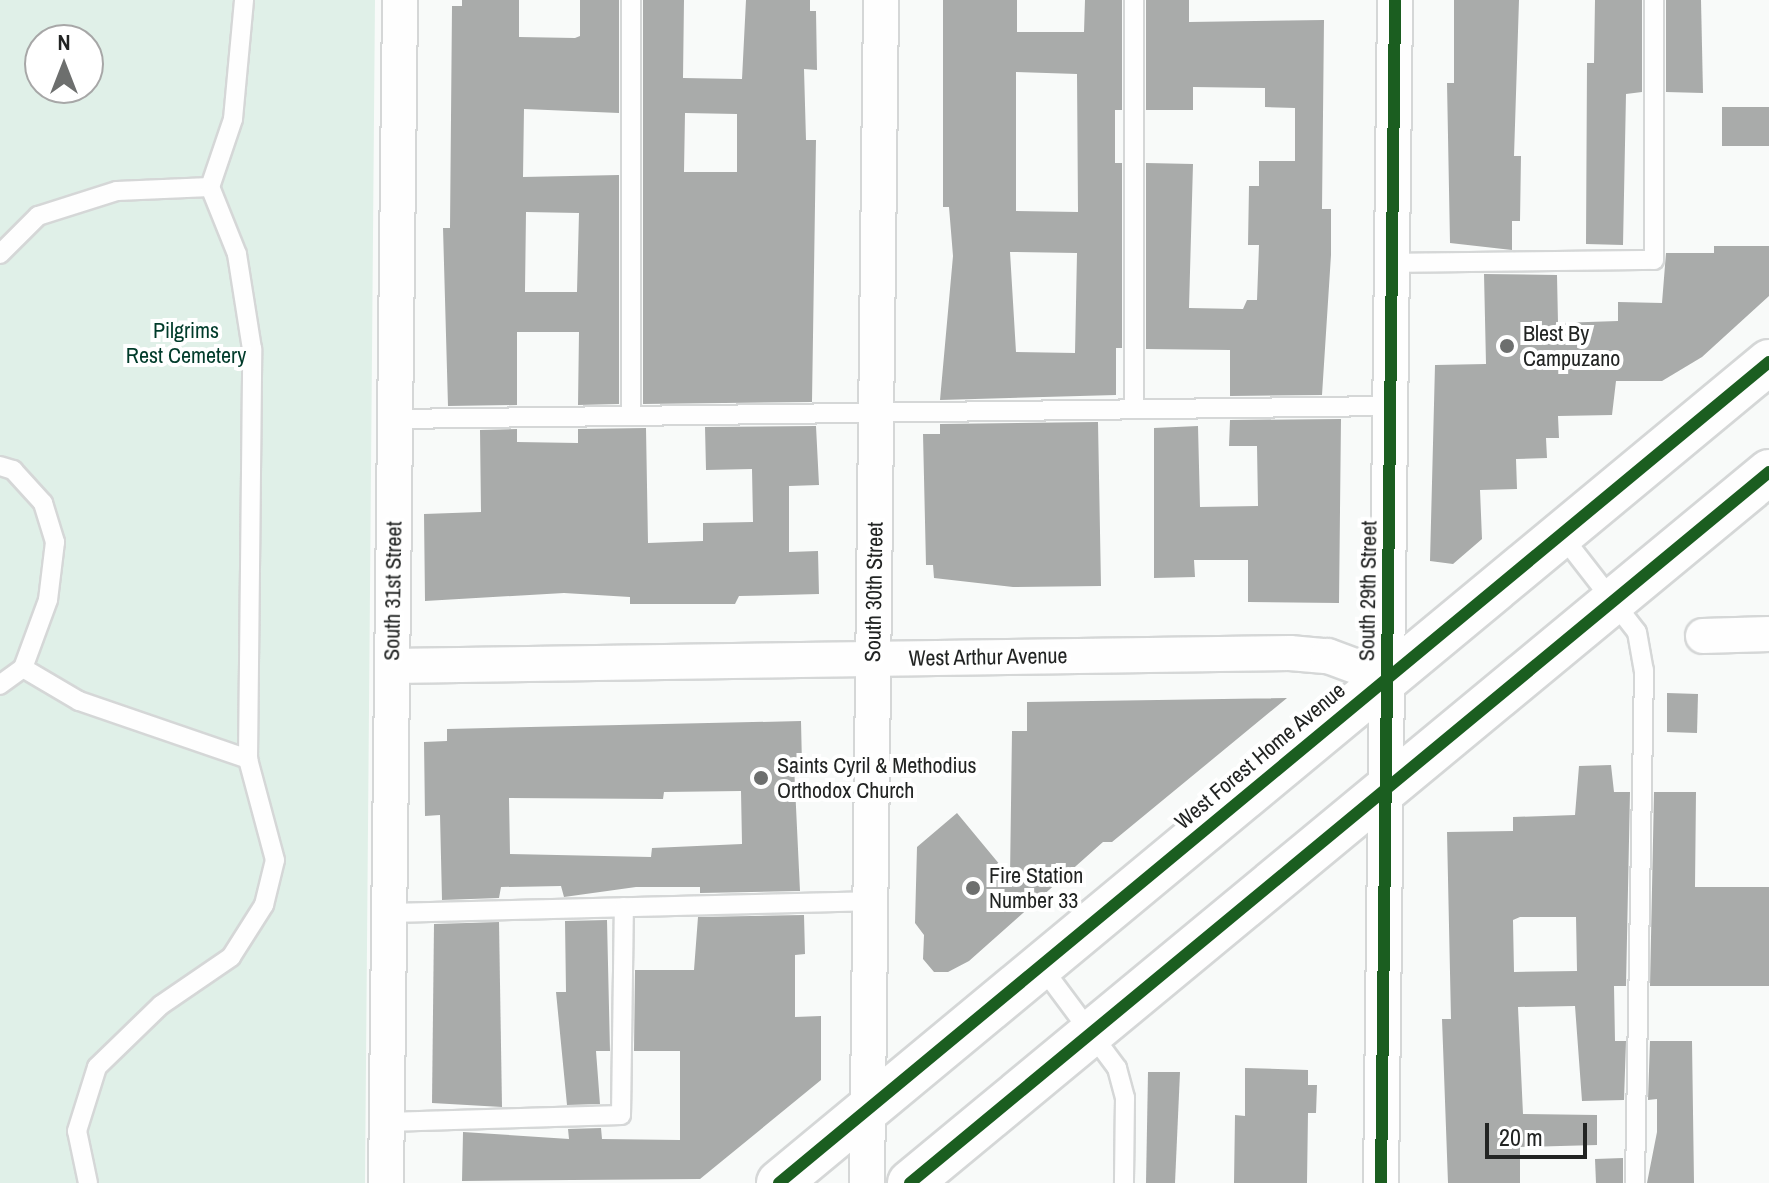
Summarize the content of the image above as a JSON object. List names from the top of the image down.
{
  "streets": {
    "main road": ["West Forest Home Avenue"],
    "street": [
      "South 31st Street",
      "South 29th Street",
      "South 30th Street",
      "West Arthur Avenue"
    ]
  },
  "crossings": [
    ["South 31st Street", "West Arthur Avenue"],
    ["South 29th Street", "West Arthur Avenue"],
    ["South 29th Street", "West Forest Home Avenue"],
    ["South 30th Street", "West Arthur Avenue"],
    ["South 30th Street", "West Forest Home Avenue"],
    ["West Arthur Avenue", "West Forest Home Avenue"]
  ],
  "parks": ["Pilgrims Rest Cemetery"],
  "places": ["Blest By Campuzano", "Saints Cyril & Methodius Orthodox Church", "Fire Station Number 33"],
  "scale_bar": "20 m",
  "north": "top"
}
